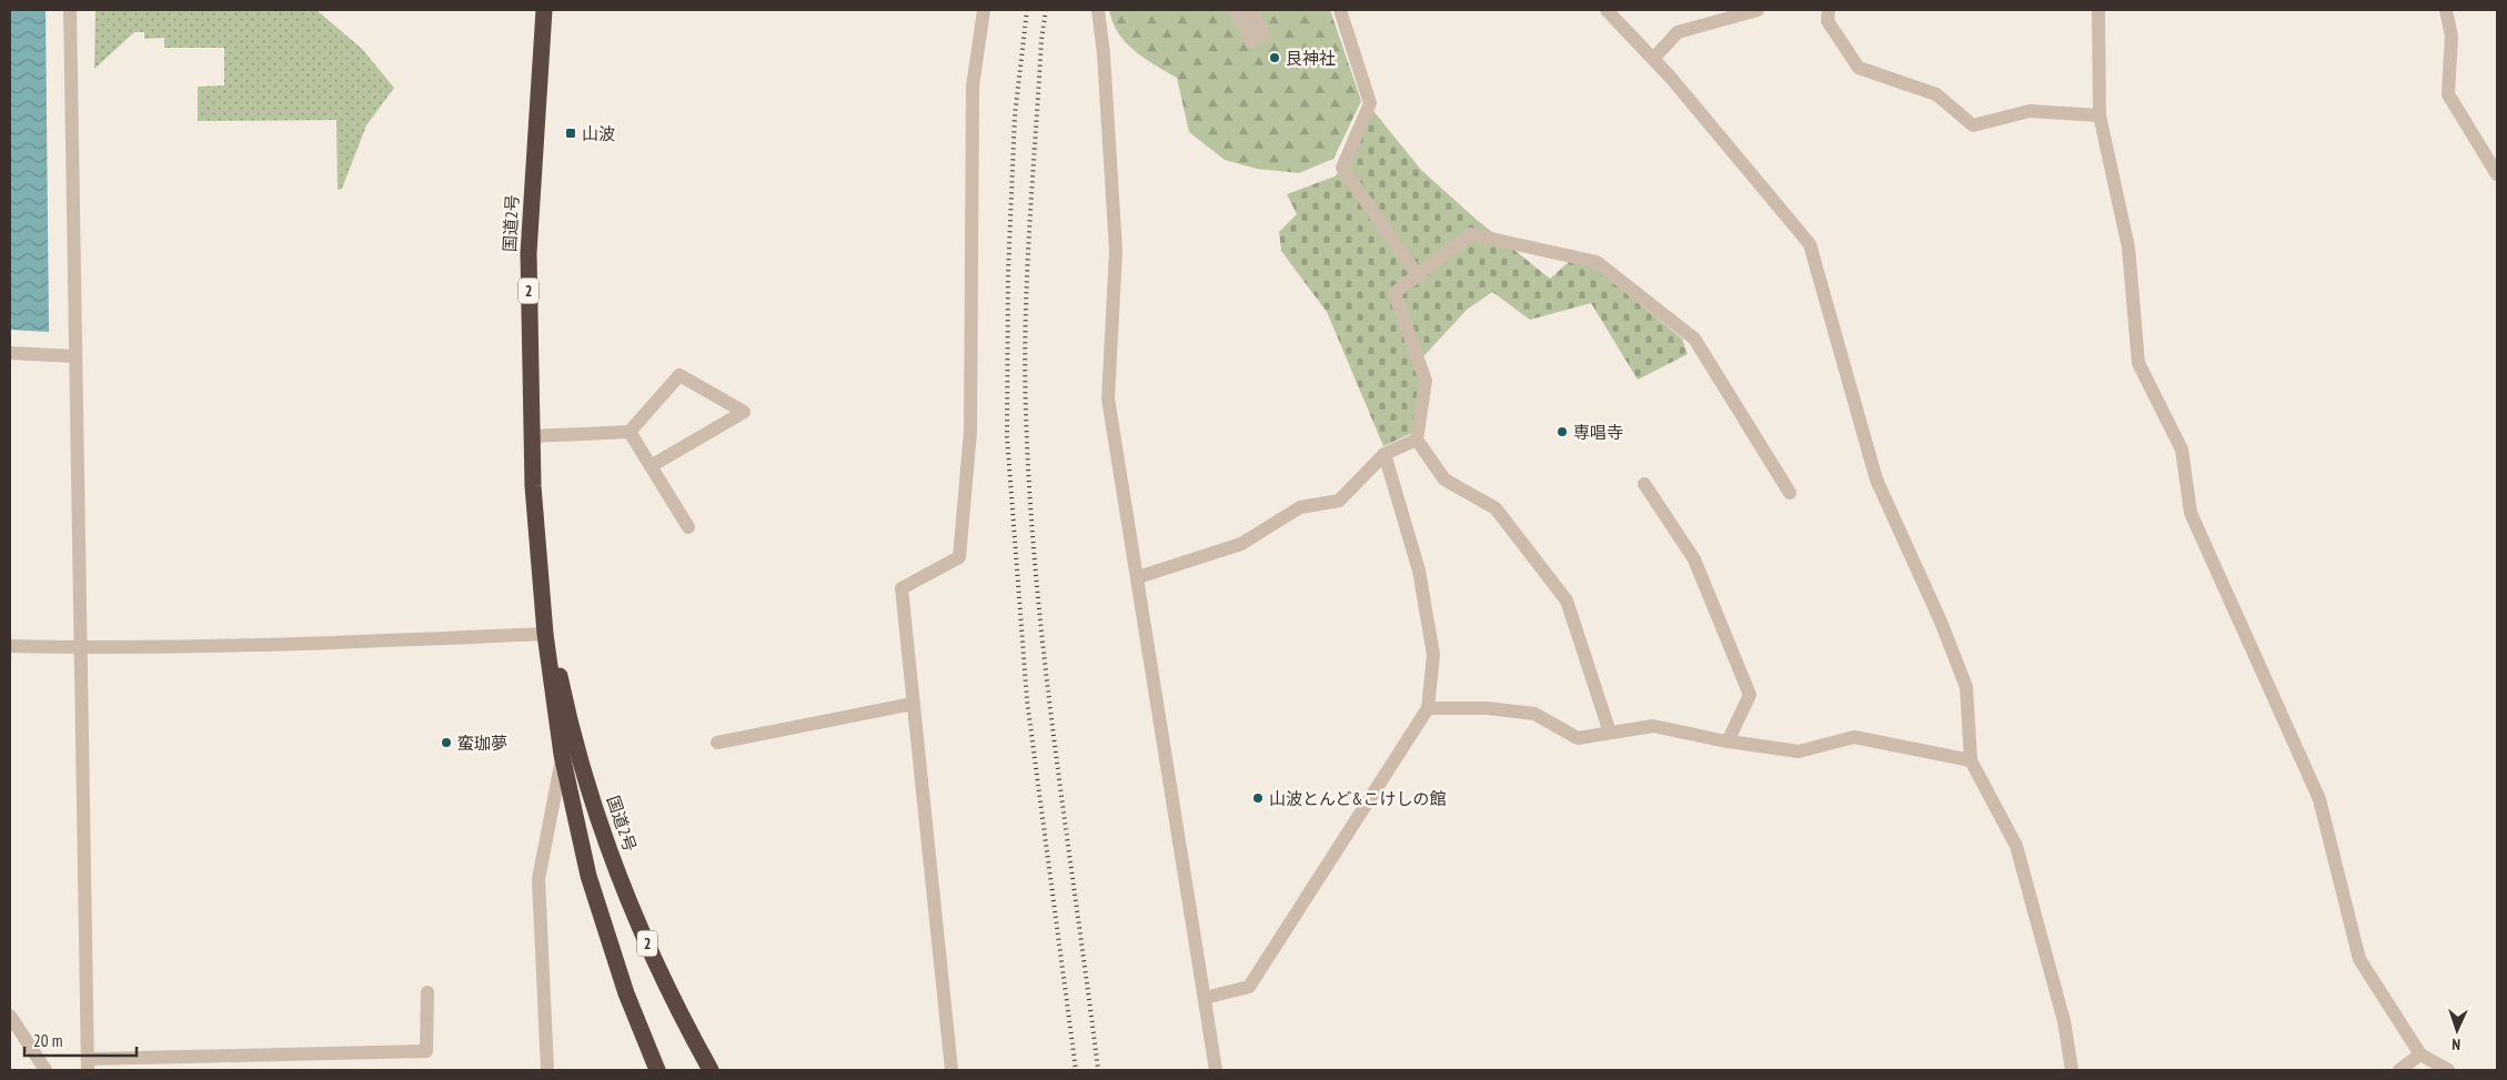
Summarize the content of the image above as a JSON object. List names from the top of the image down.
{
  "streets": {
    "highway": ["国道2号", "2"]
  },
  "places": {
    "other": [
      "艮神社",
      "専唱寺",
      "蛮珈夢",
      "山波とんど&こけしの館"
    ],
    "transit": ["山波"]
  },
  "scale_bar": "20 m",
  "north": "bottom"
}
